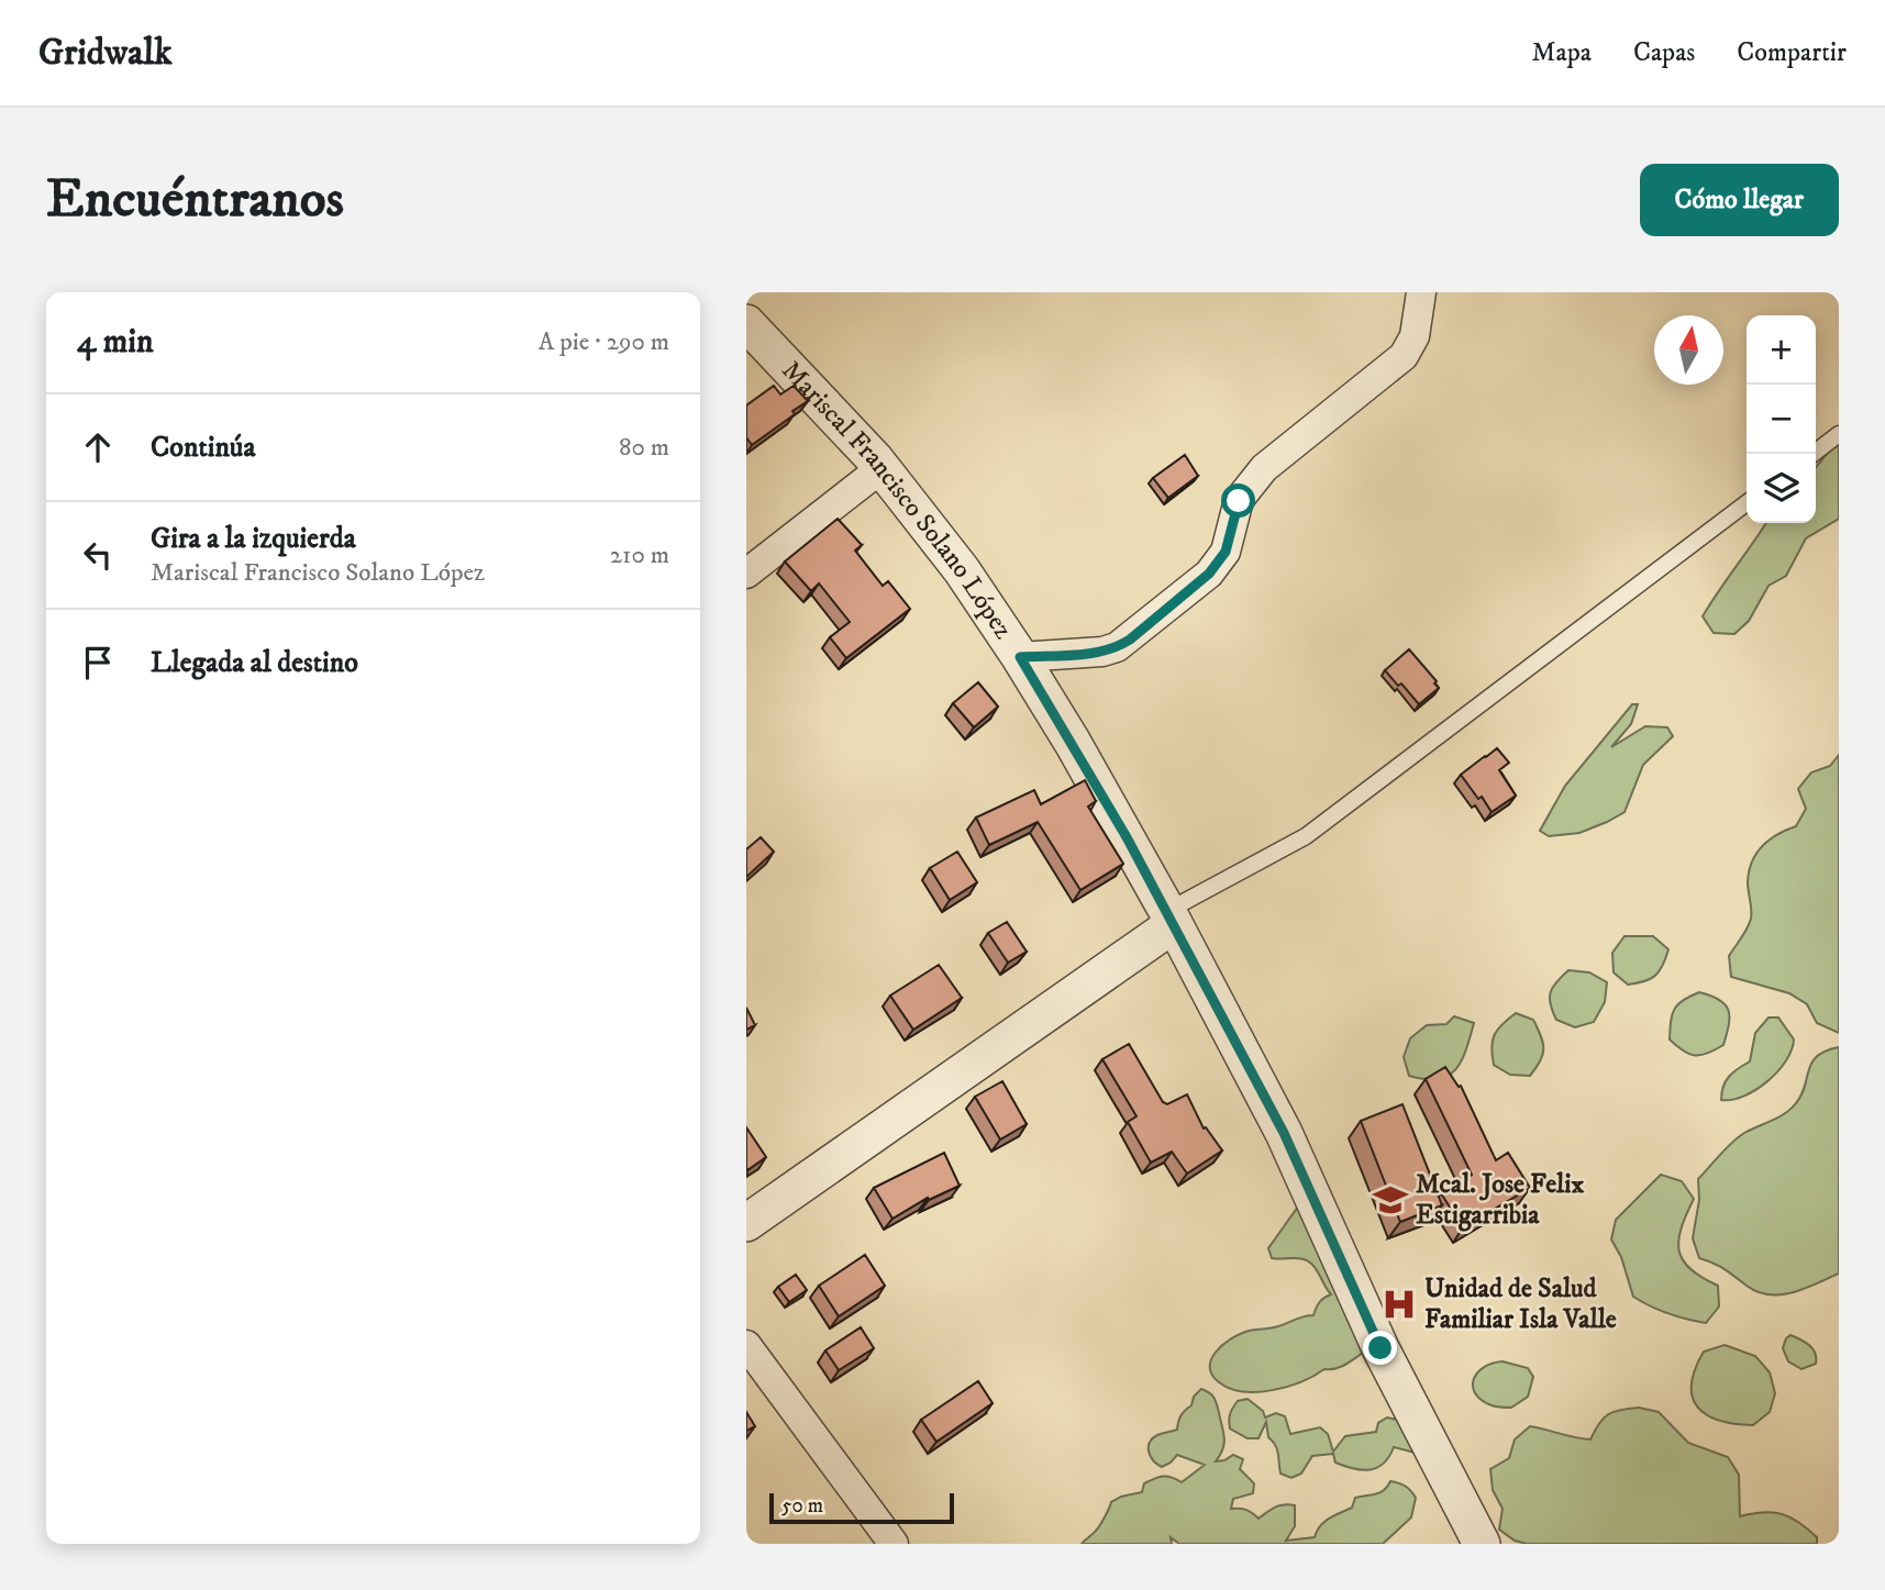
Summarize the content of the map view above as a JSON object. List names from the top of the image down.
{
  "streets": {
    "street": ["Mariscal Francisco Solano López"]
  },
  "places": {
    "school or university": ["Mcal. Jose Felix Estigarribia"],
    "hospital": ["Unidad de Salud Familiar Isla Valle"]
  },
  "scale_bar": "50 m",
  "north": "top",
  "page": {
    "header": "Gridwalk",
    "nav": ["Mapa", "Capas", "Compartir"],
    "buttons": "Cómo llegar",
    "title": "Encuéntranos",
    "heading": ["4 min", "A pie · 290 m"],
    "map_buttons": ["+", "−"],
    "list": [
      ["Continúa", "80 m"],
      ["Gira a la izquierda", "Mariscal Francisco Solano López", "210 m"],
      "Llegada al destino"
    ],
    "scale": "50 m"
  }
}
